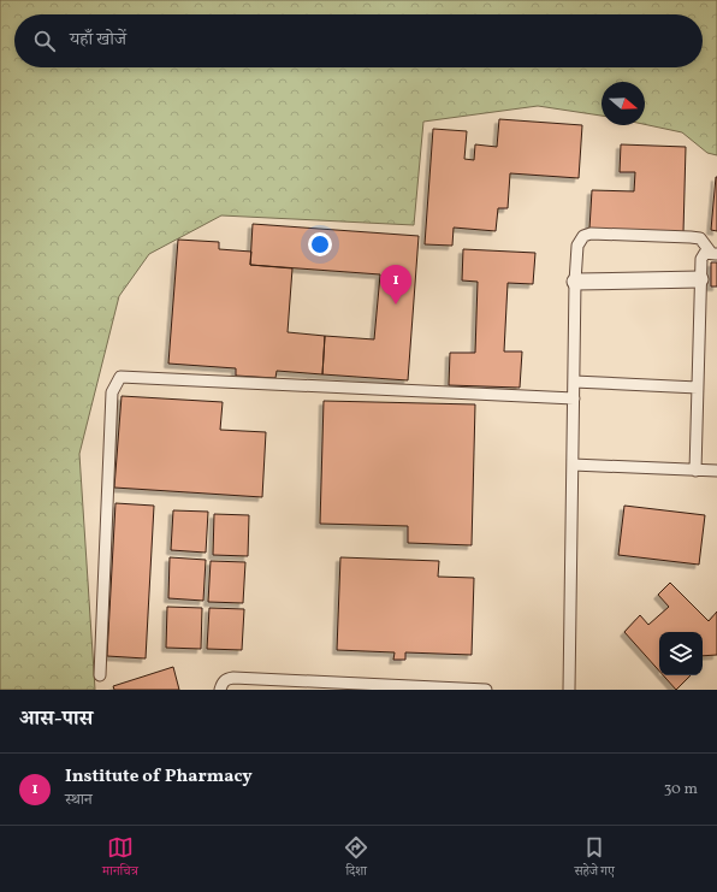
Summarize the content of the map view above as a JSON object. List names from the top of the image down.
{
  "north": "right",
  "page": {
    "search": "यहाँ खोजें",
    "pins": "1",
    "heading": "आस-पास",
    "list": [
      {
        "mark": "1",
        "name": "Institute of Pharmacy",
        "note": "स्थान",
        "value": "30 m"
      }
    ],
    "nav": ["मानचित्र", "दिशा", "सहेजे गए"]
  }
}
